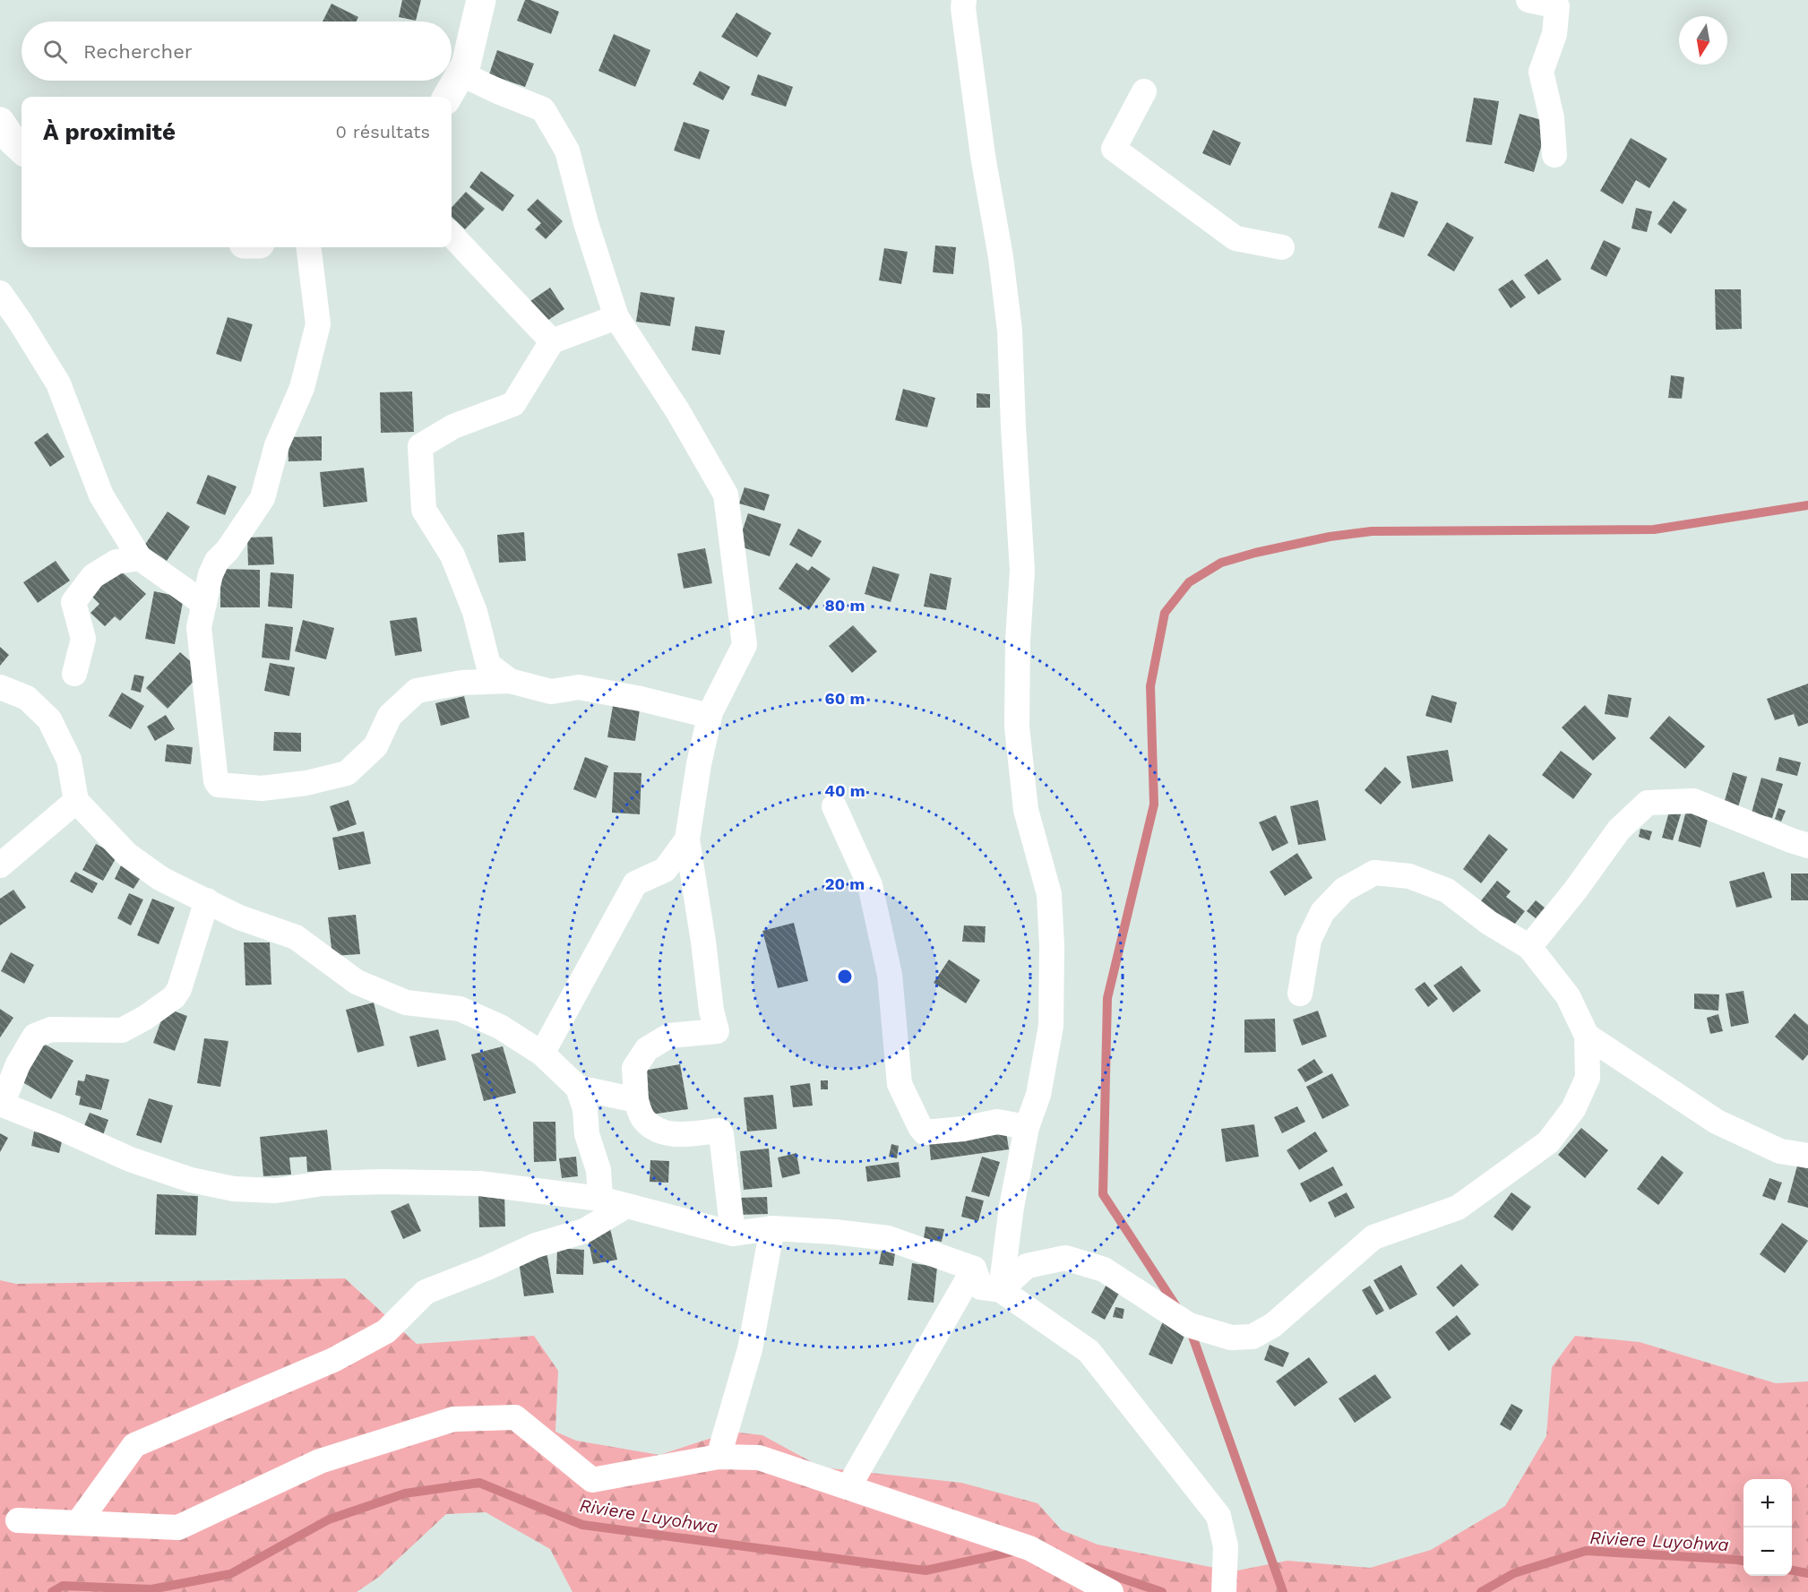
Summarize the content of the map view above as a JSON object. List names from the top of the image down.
{
  "water": ["Riviere Luyohwa"],
  "north": "bottom",
  "page": {
    "search": "Rechercher",
    "heading": ["À proximité", "0 résultats"],
    "map_buttons": ["+", "−"]
  },
  "rings": [
    "80 m",
    "60 m",
    "40 m",
    "20 m"
  ]
}
